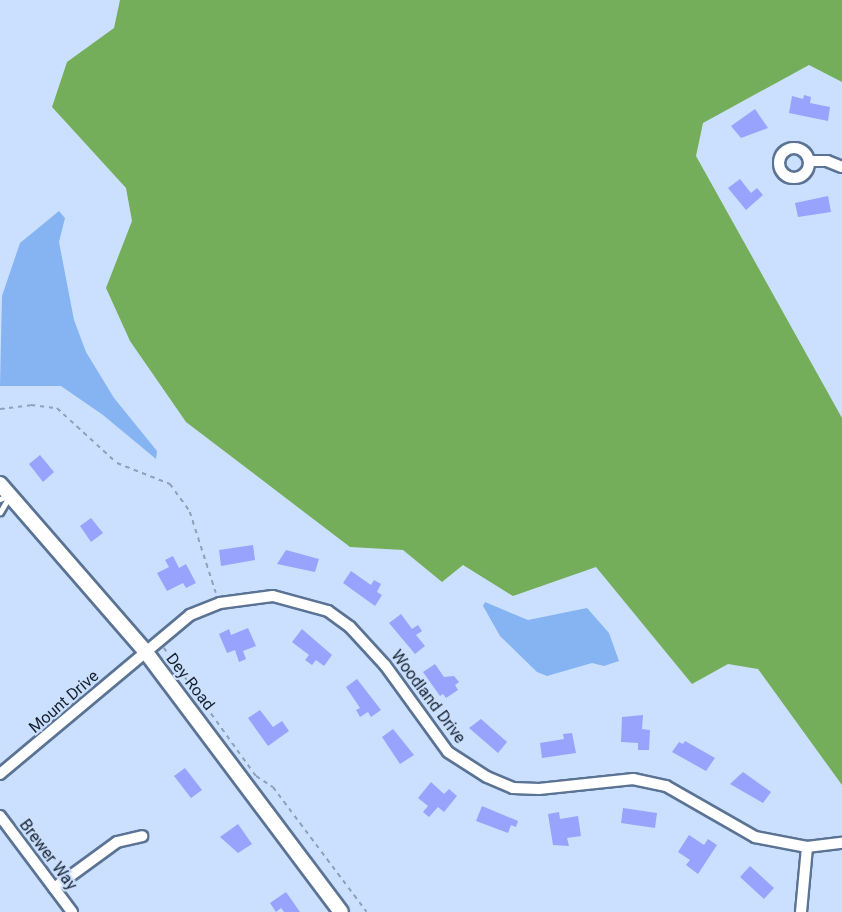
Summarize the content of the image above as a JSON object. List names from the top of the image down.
{
  "streets": {
    "main road": ["Dey Road"],
    "street": ["Woodland Drive", "Mount Drive", "Brewer Way"]
  },
  "crossings": [
    ["Dey Road", "Woodland Drive"],
    ["Dey Road", "Mount Drive"],
    ["Woodland Drive", "Mount Drive"]
  ]
}
